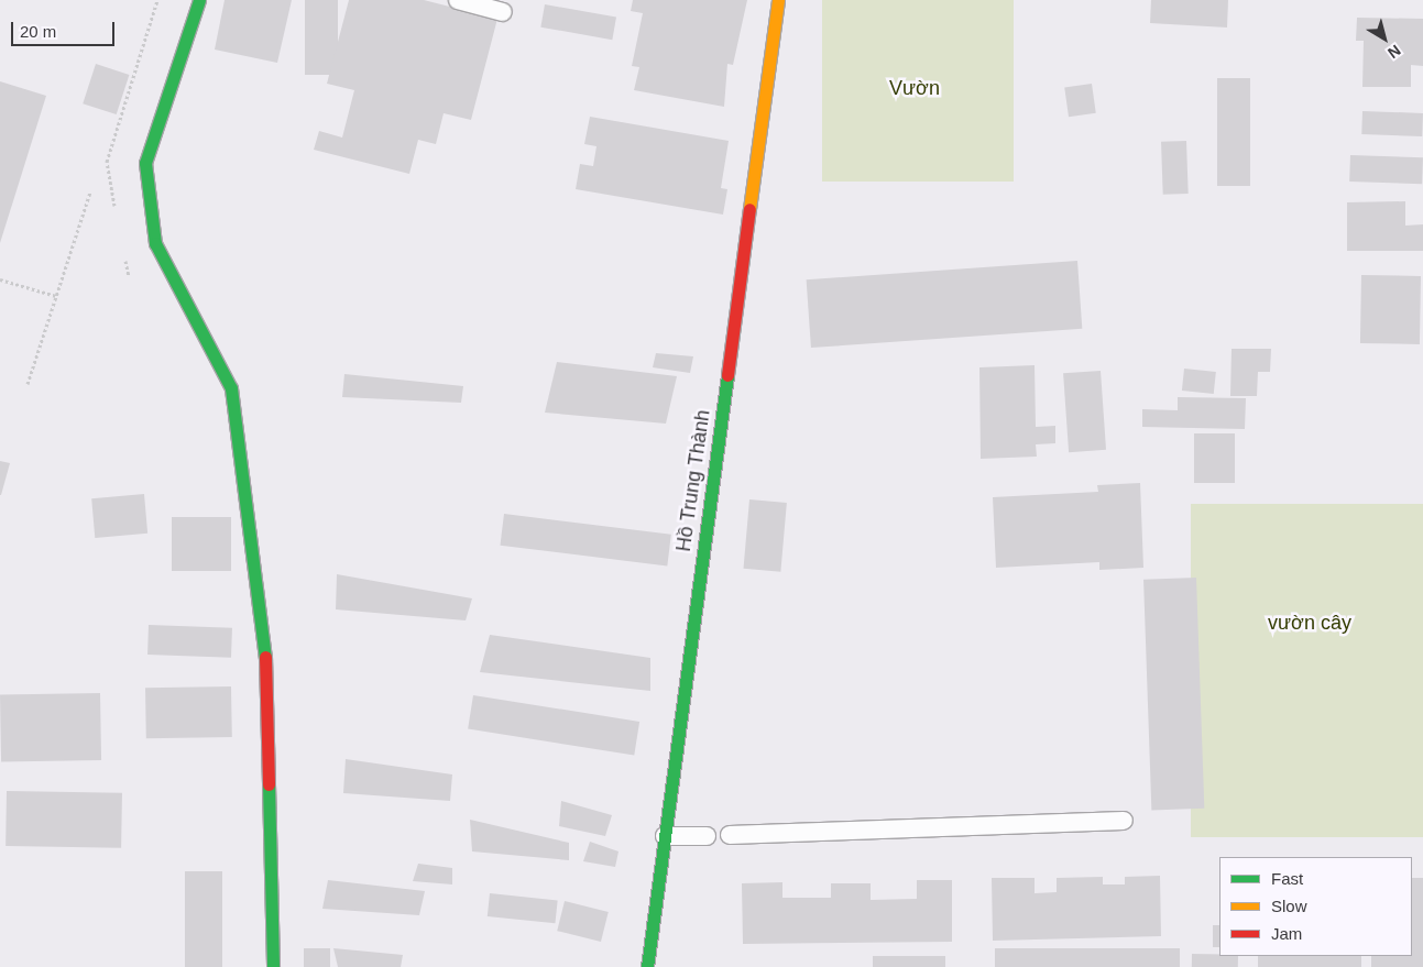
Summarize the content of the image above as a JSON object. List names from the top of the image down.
{
  "streets": {
    "street": ["Hồ Trung Thành"]
  },
  "parks": ["Vườn", "vườn cây"],
  "legend": ["Fast", "Slow", "Jam"],
  "scale_bar": "20 m",
  "north": "bottom right"
}
